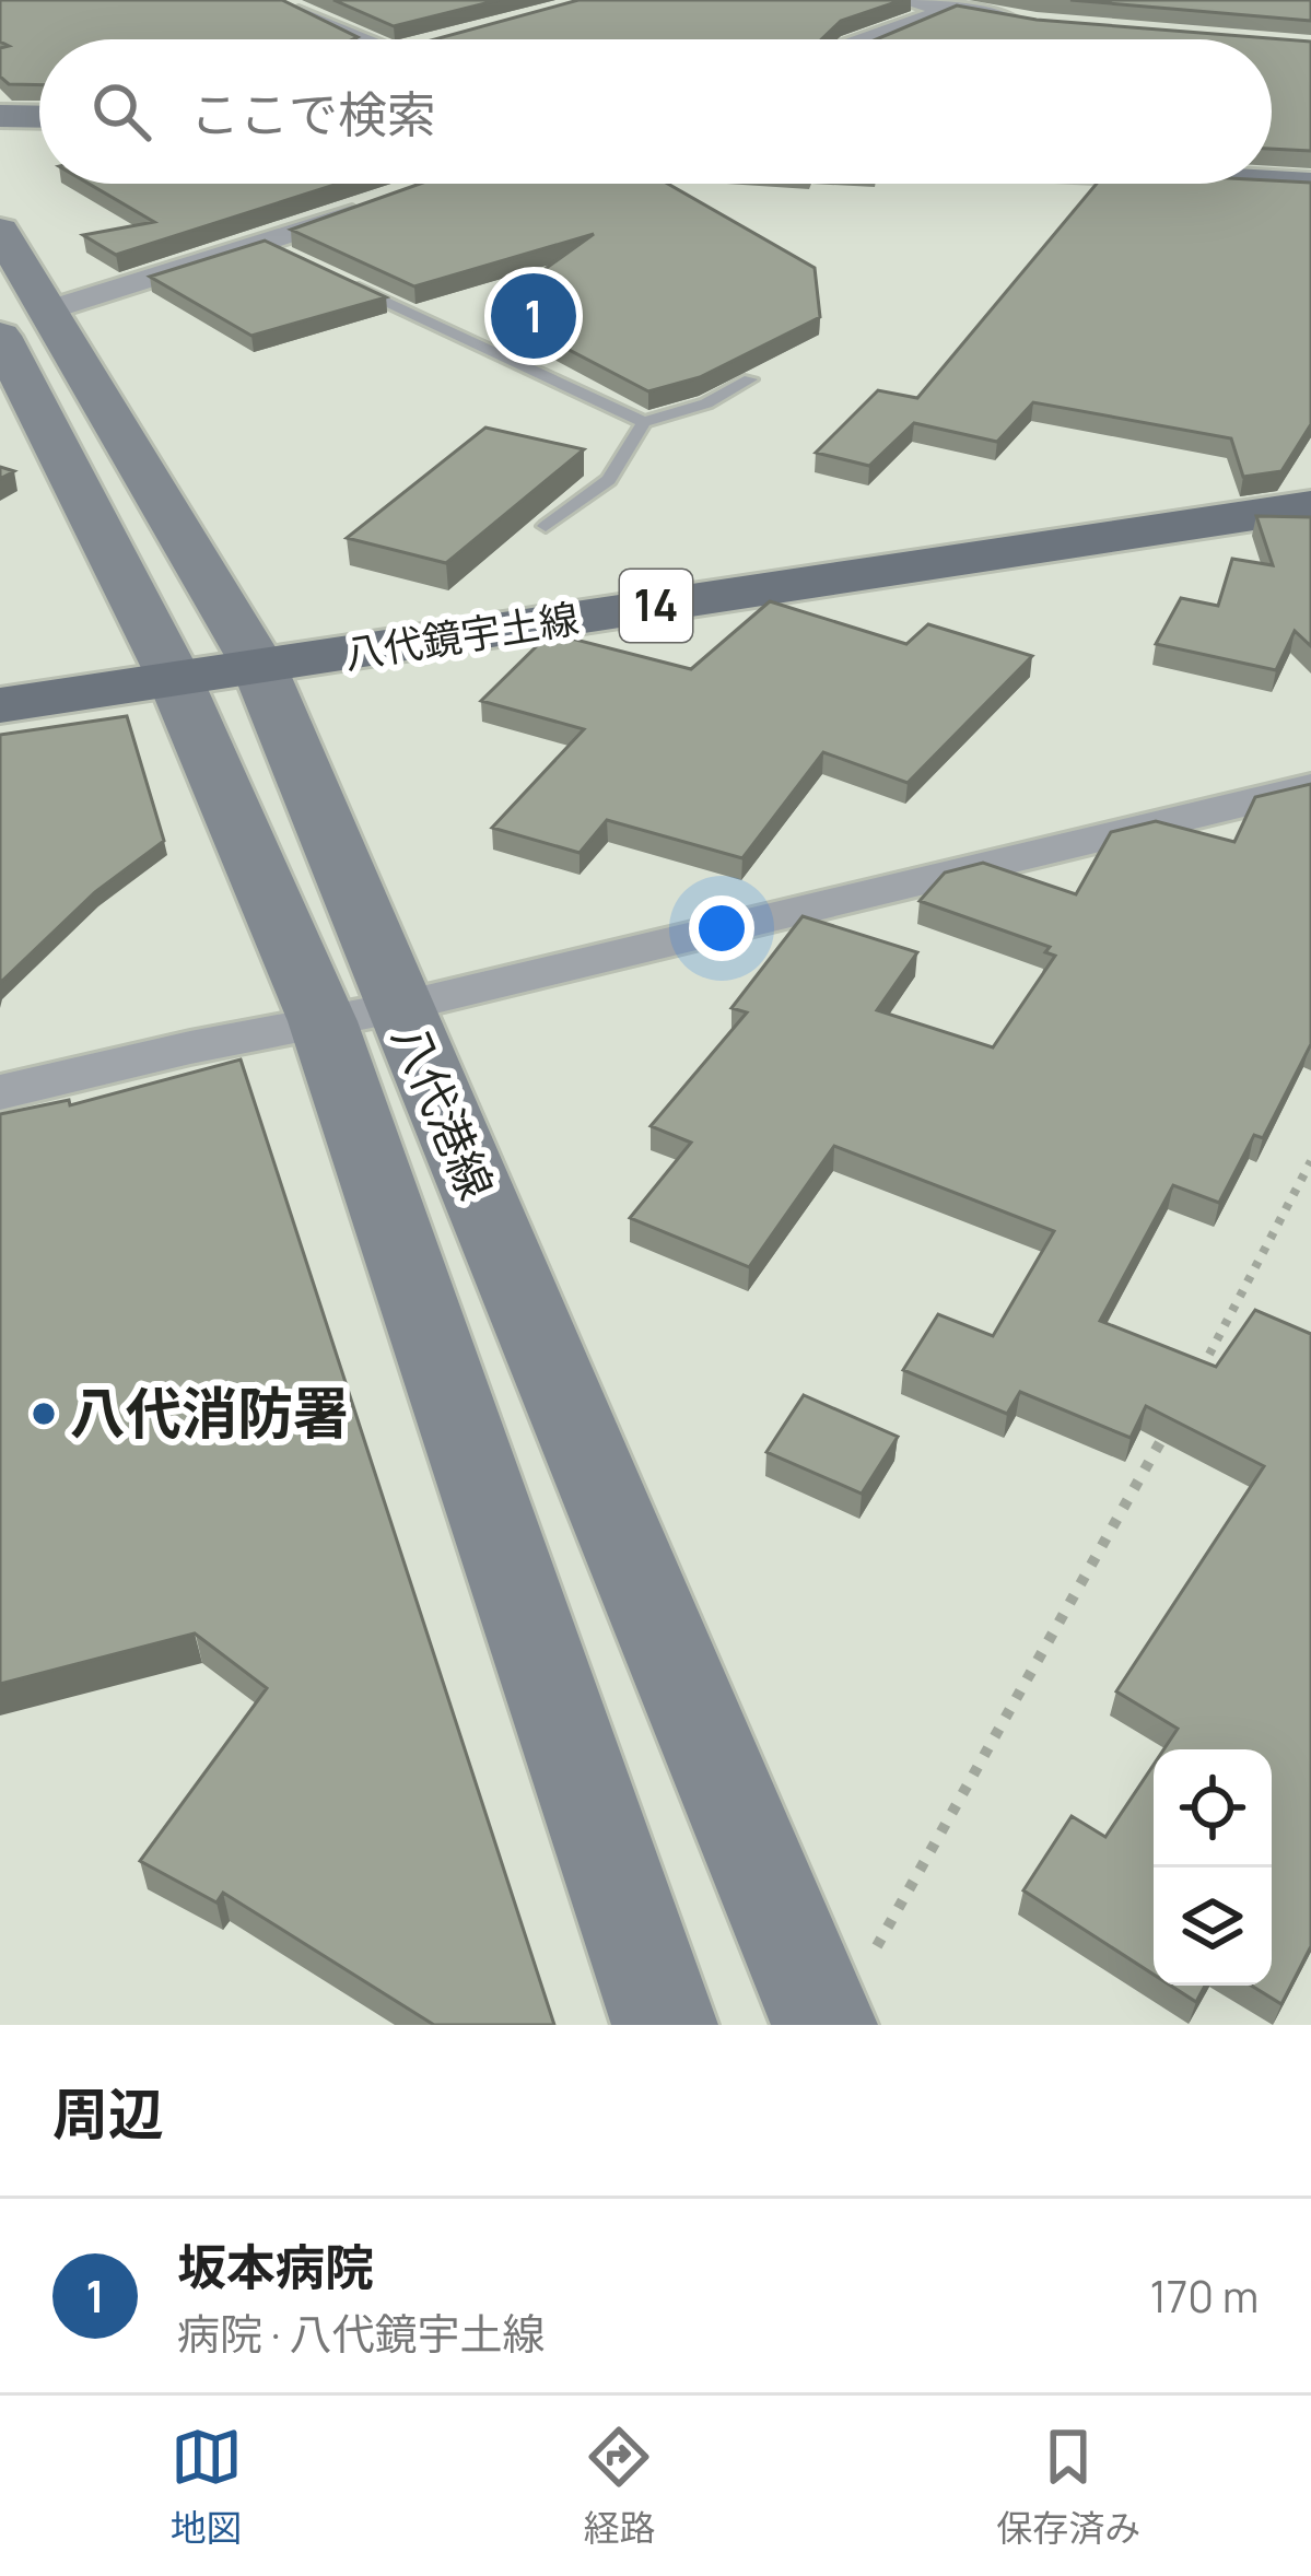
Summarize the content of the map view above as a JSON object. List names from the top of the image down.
{
  "streets": {
    "main road": ["14", "八代鏡宇土線", "八代港線"]
  },
  "crossings": [
    ["八代鏡宇土線", "八代港線"]
  ],
  "places": ["八代消防署"],
  "page": {
    "search": "ここで検索",
    "pins": "1",
    "heading": "周辺",
    "list": [
      {
        "mark": "1",
        "name": "坂本病院",
        "note": "病院 · 八代鏡宇土線",
        "value": "170 m"
      }
    ],
    "nav": ["地図", "経路", "保存済み"]
  }
}
